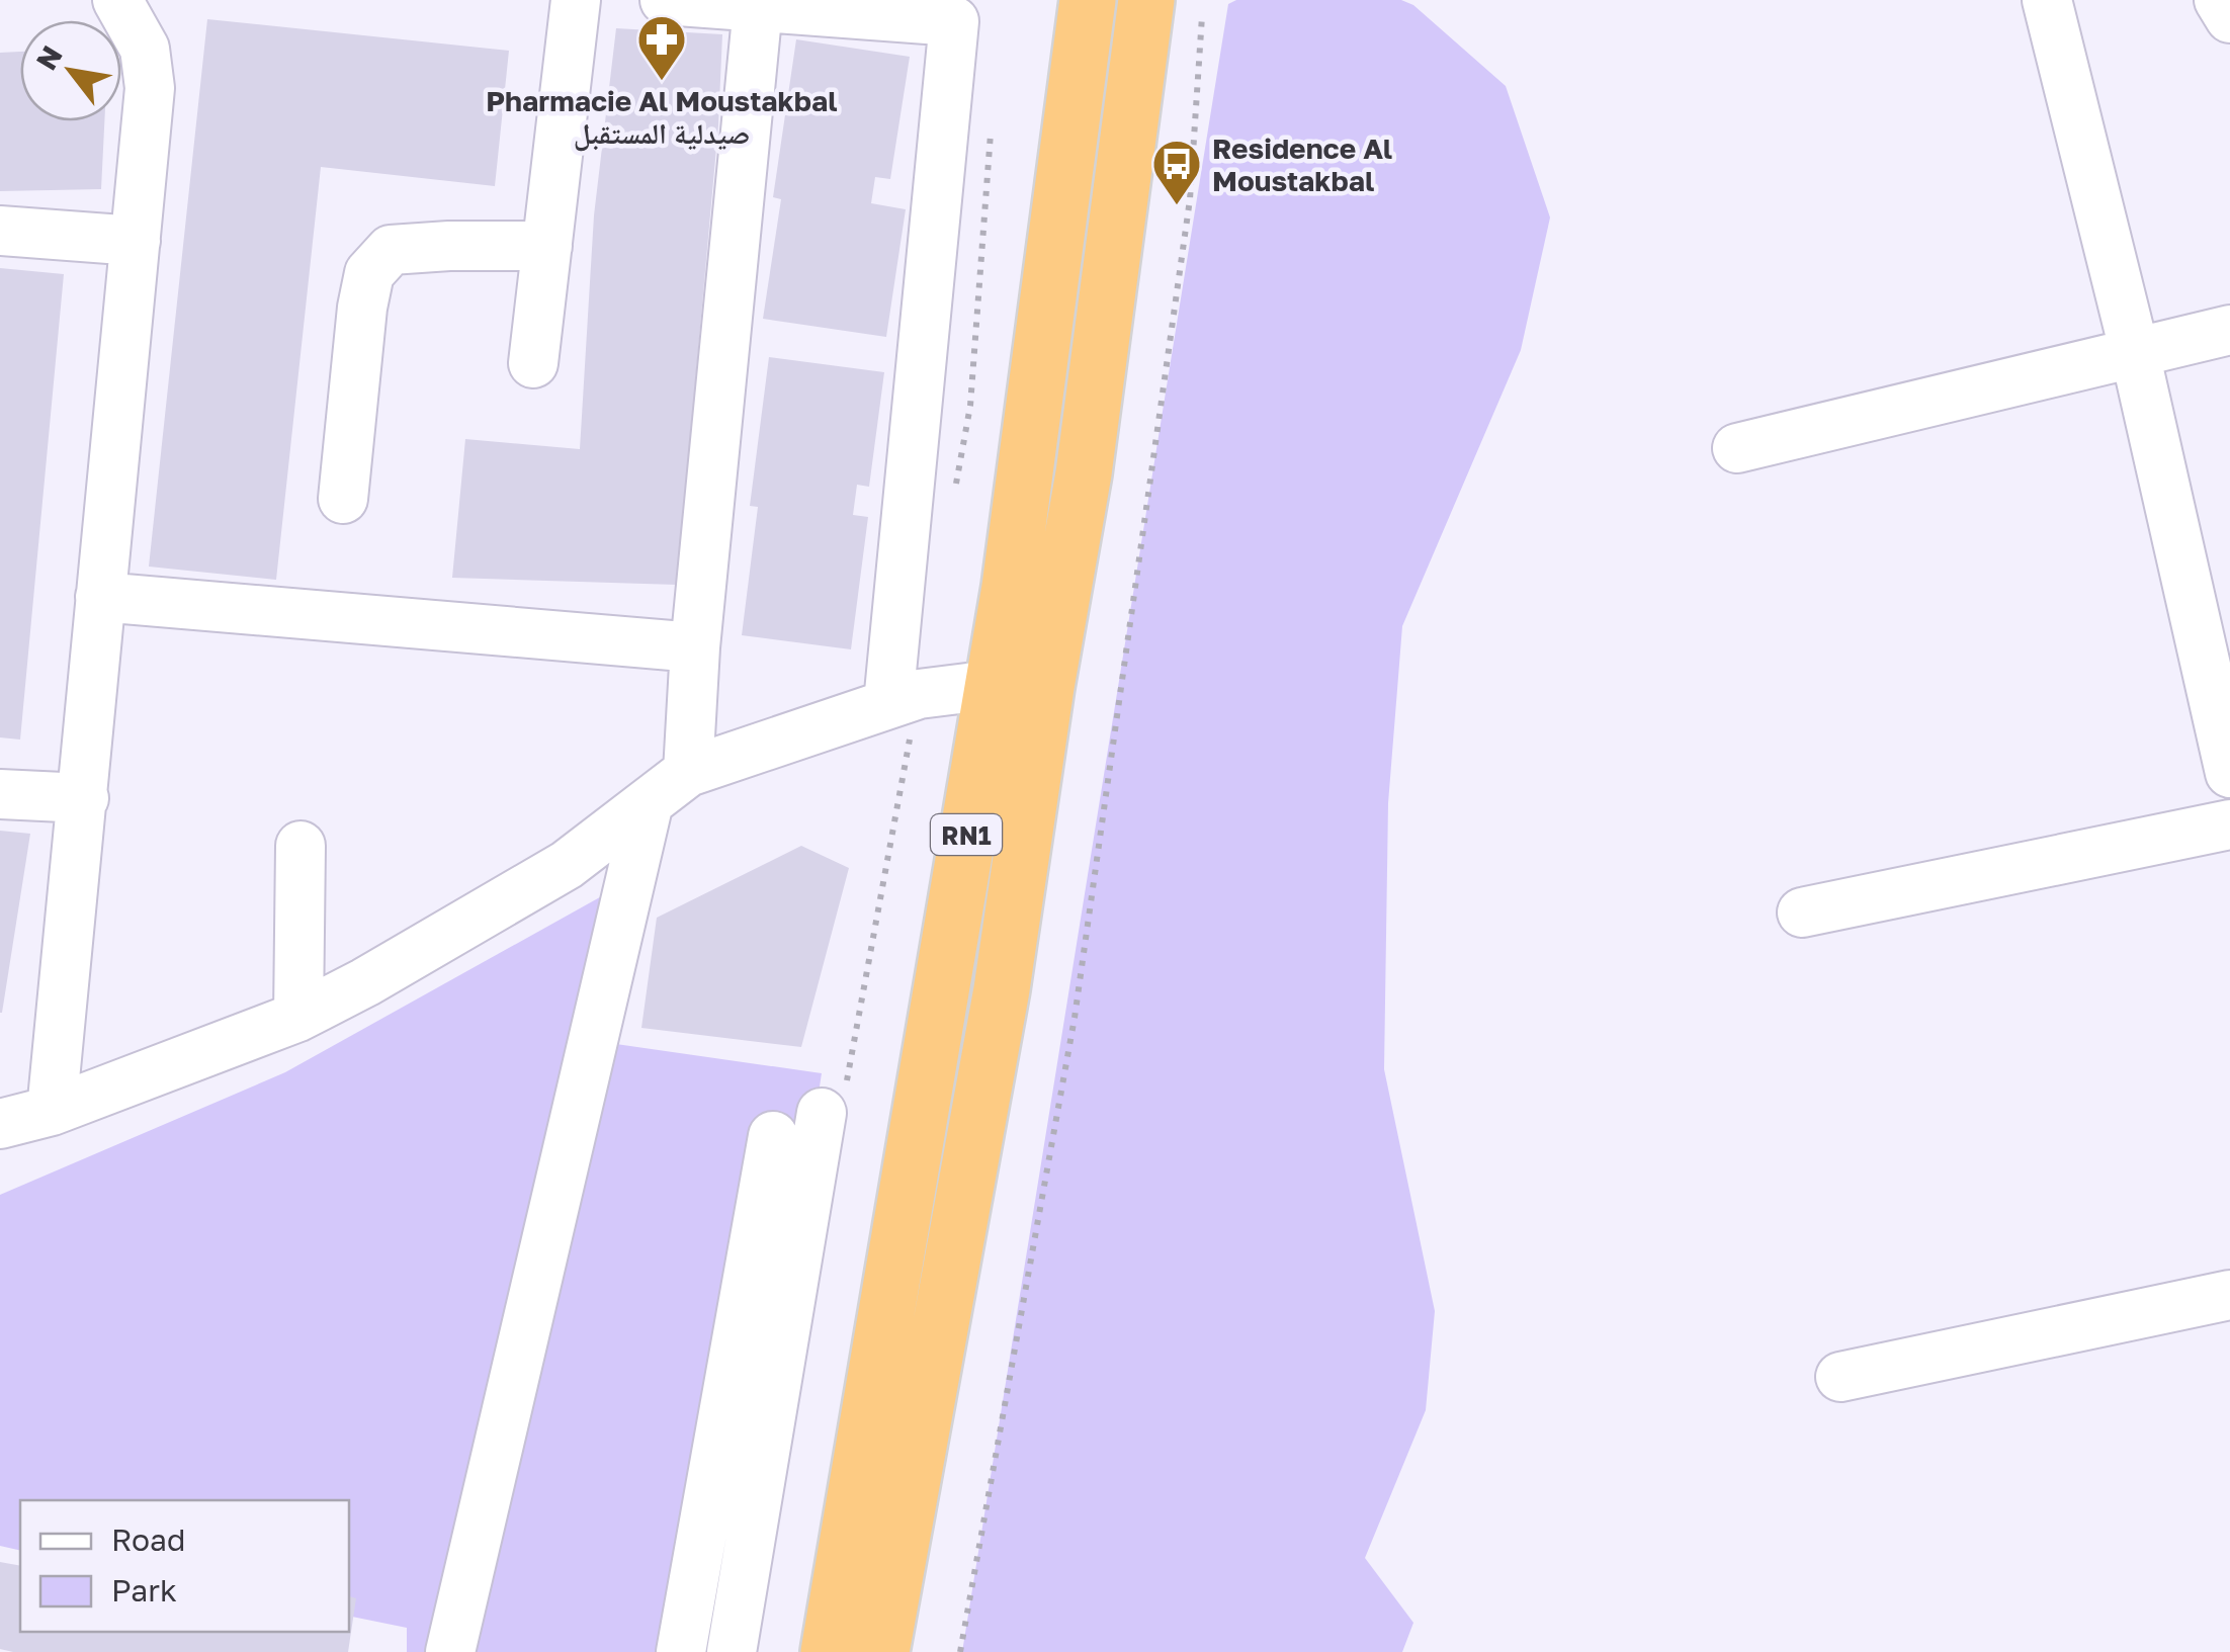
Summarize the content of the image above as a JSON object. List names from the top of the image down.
{
  "streets": {
    "highway": ["RN1"]
  },
  "places": {
    "pharmacy": ["Pharmacie Al Moustakbal صيدلية المستقبل"],
    "bus stop": ["Residence Al Moustakbal"]
  },
  "legend": ["Road", "Park"],
  "north": "top left"
}
